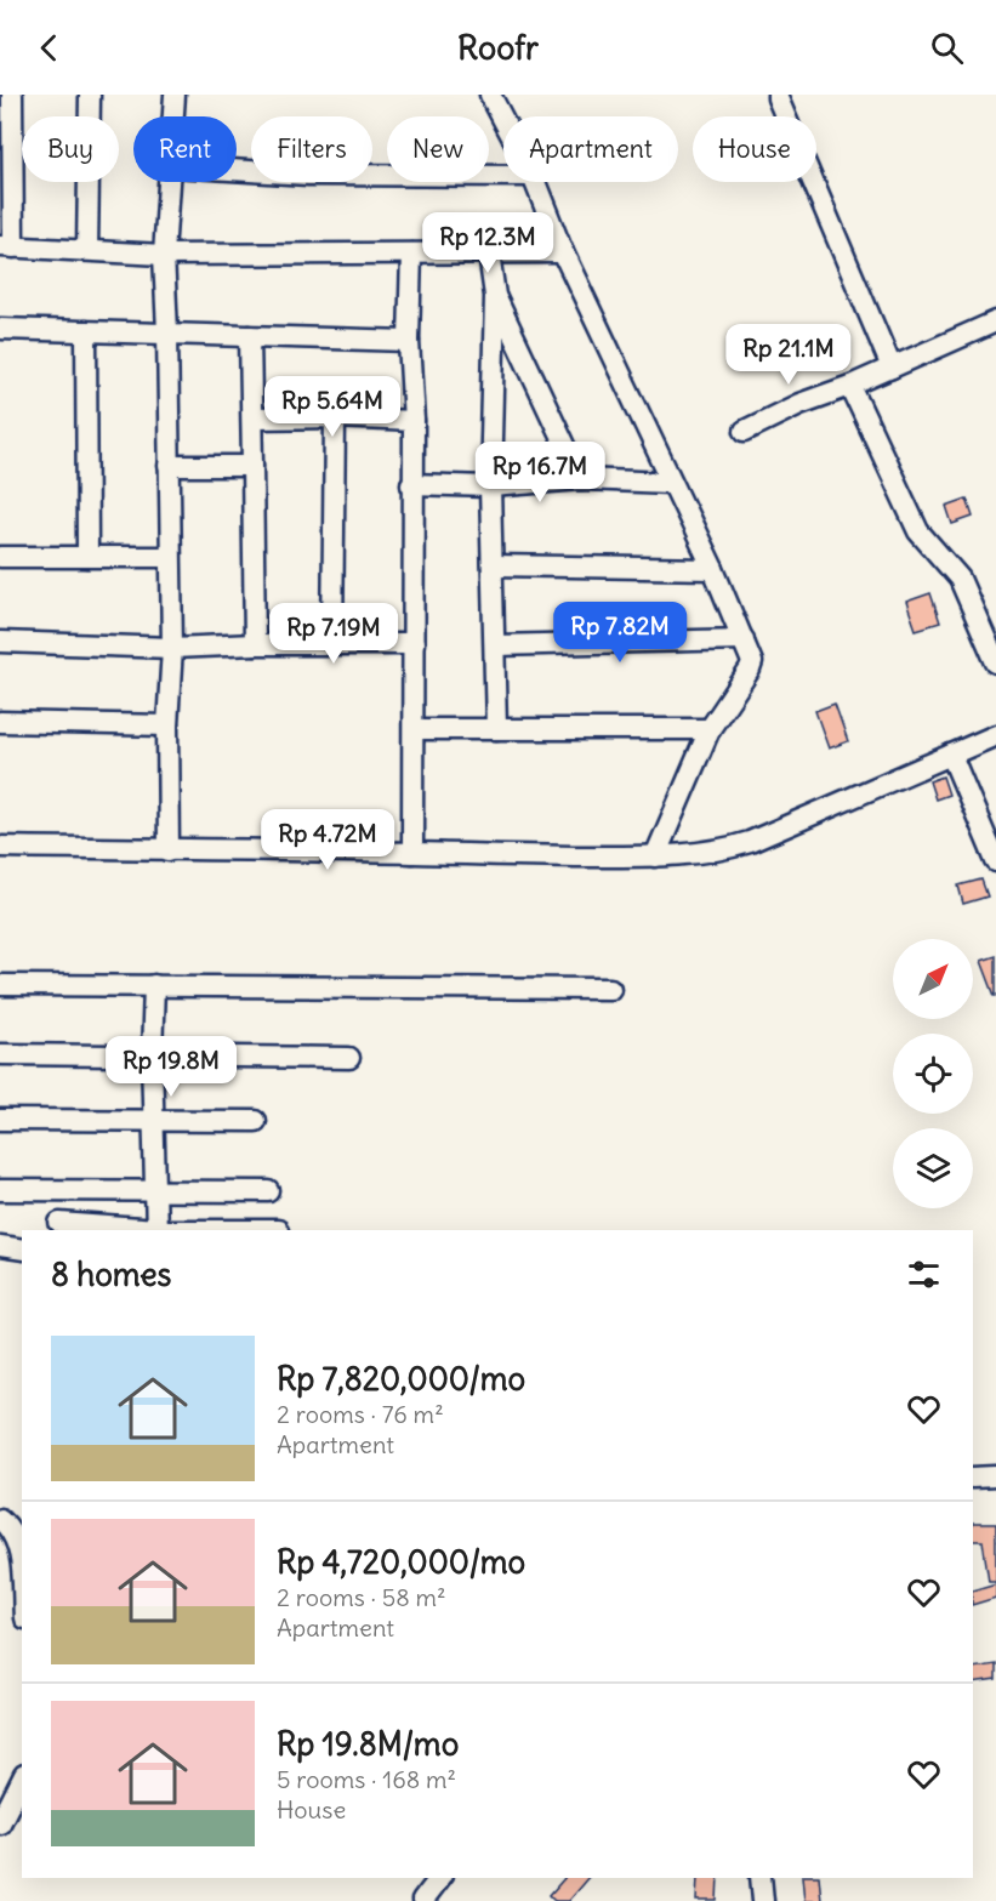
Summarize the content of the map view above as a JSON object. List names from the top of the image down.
{
  "north": "top right",
  "page": {
    "header": "Roofr",
    "chip": [
      "Buy",
      "Rent",
      "Filters",
      "New",
      "Apartment",
      "House"
    ],
    "price": [
      "Rp 12.3M",
      "Rp 21.1M",
      "Rp 5.64M",
      "Rp 16.7M",
      "Rp 7.82M",
      "Rp 7.19M",
      "Rp 4.72M",
      "Rp 19.8M"
    ],
    "heading": "8 homes",
    "list": [
      {
        "name": "Rp 7,820,000/mo",
        "note": "2 rooms · 76 m² · Apartment"
      },
      {
        "name": "Rp 4,720,000/mo",
        "note": "2 rooms · 58 m² · Apartment"
      },
      {
        "name": "Rp 19.8M/mo",
        "note": "5 rooms · 168 m² · House"
      }
    ]
  }
}
